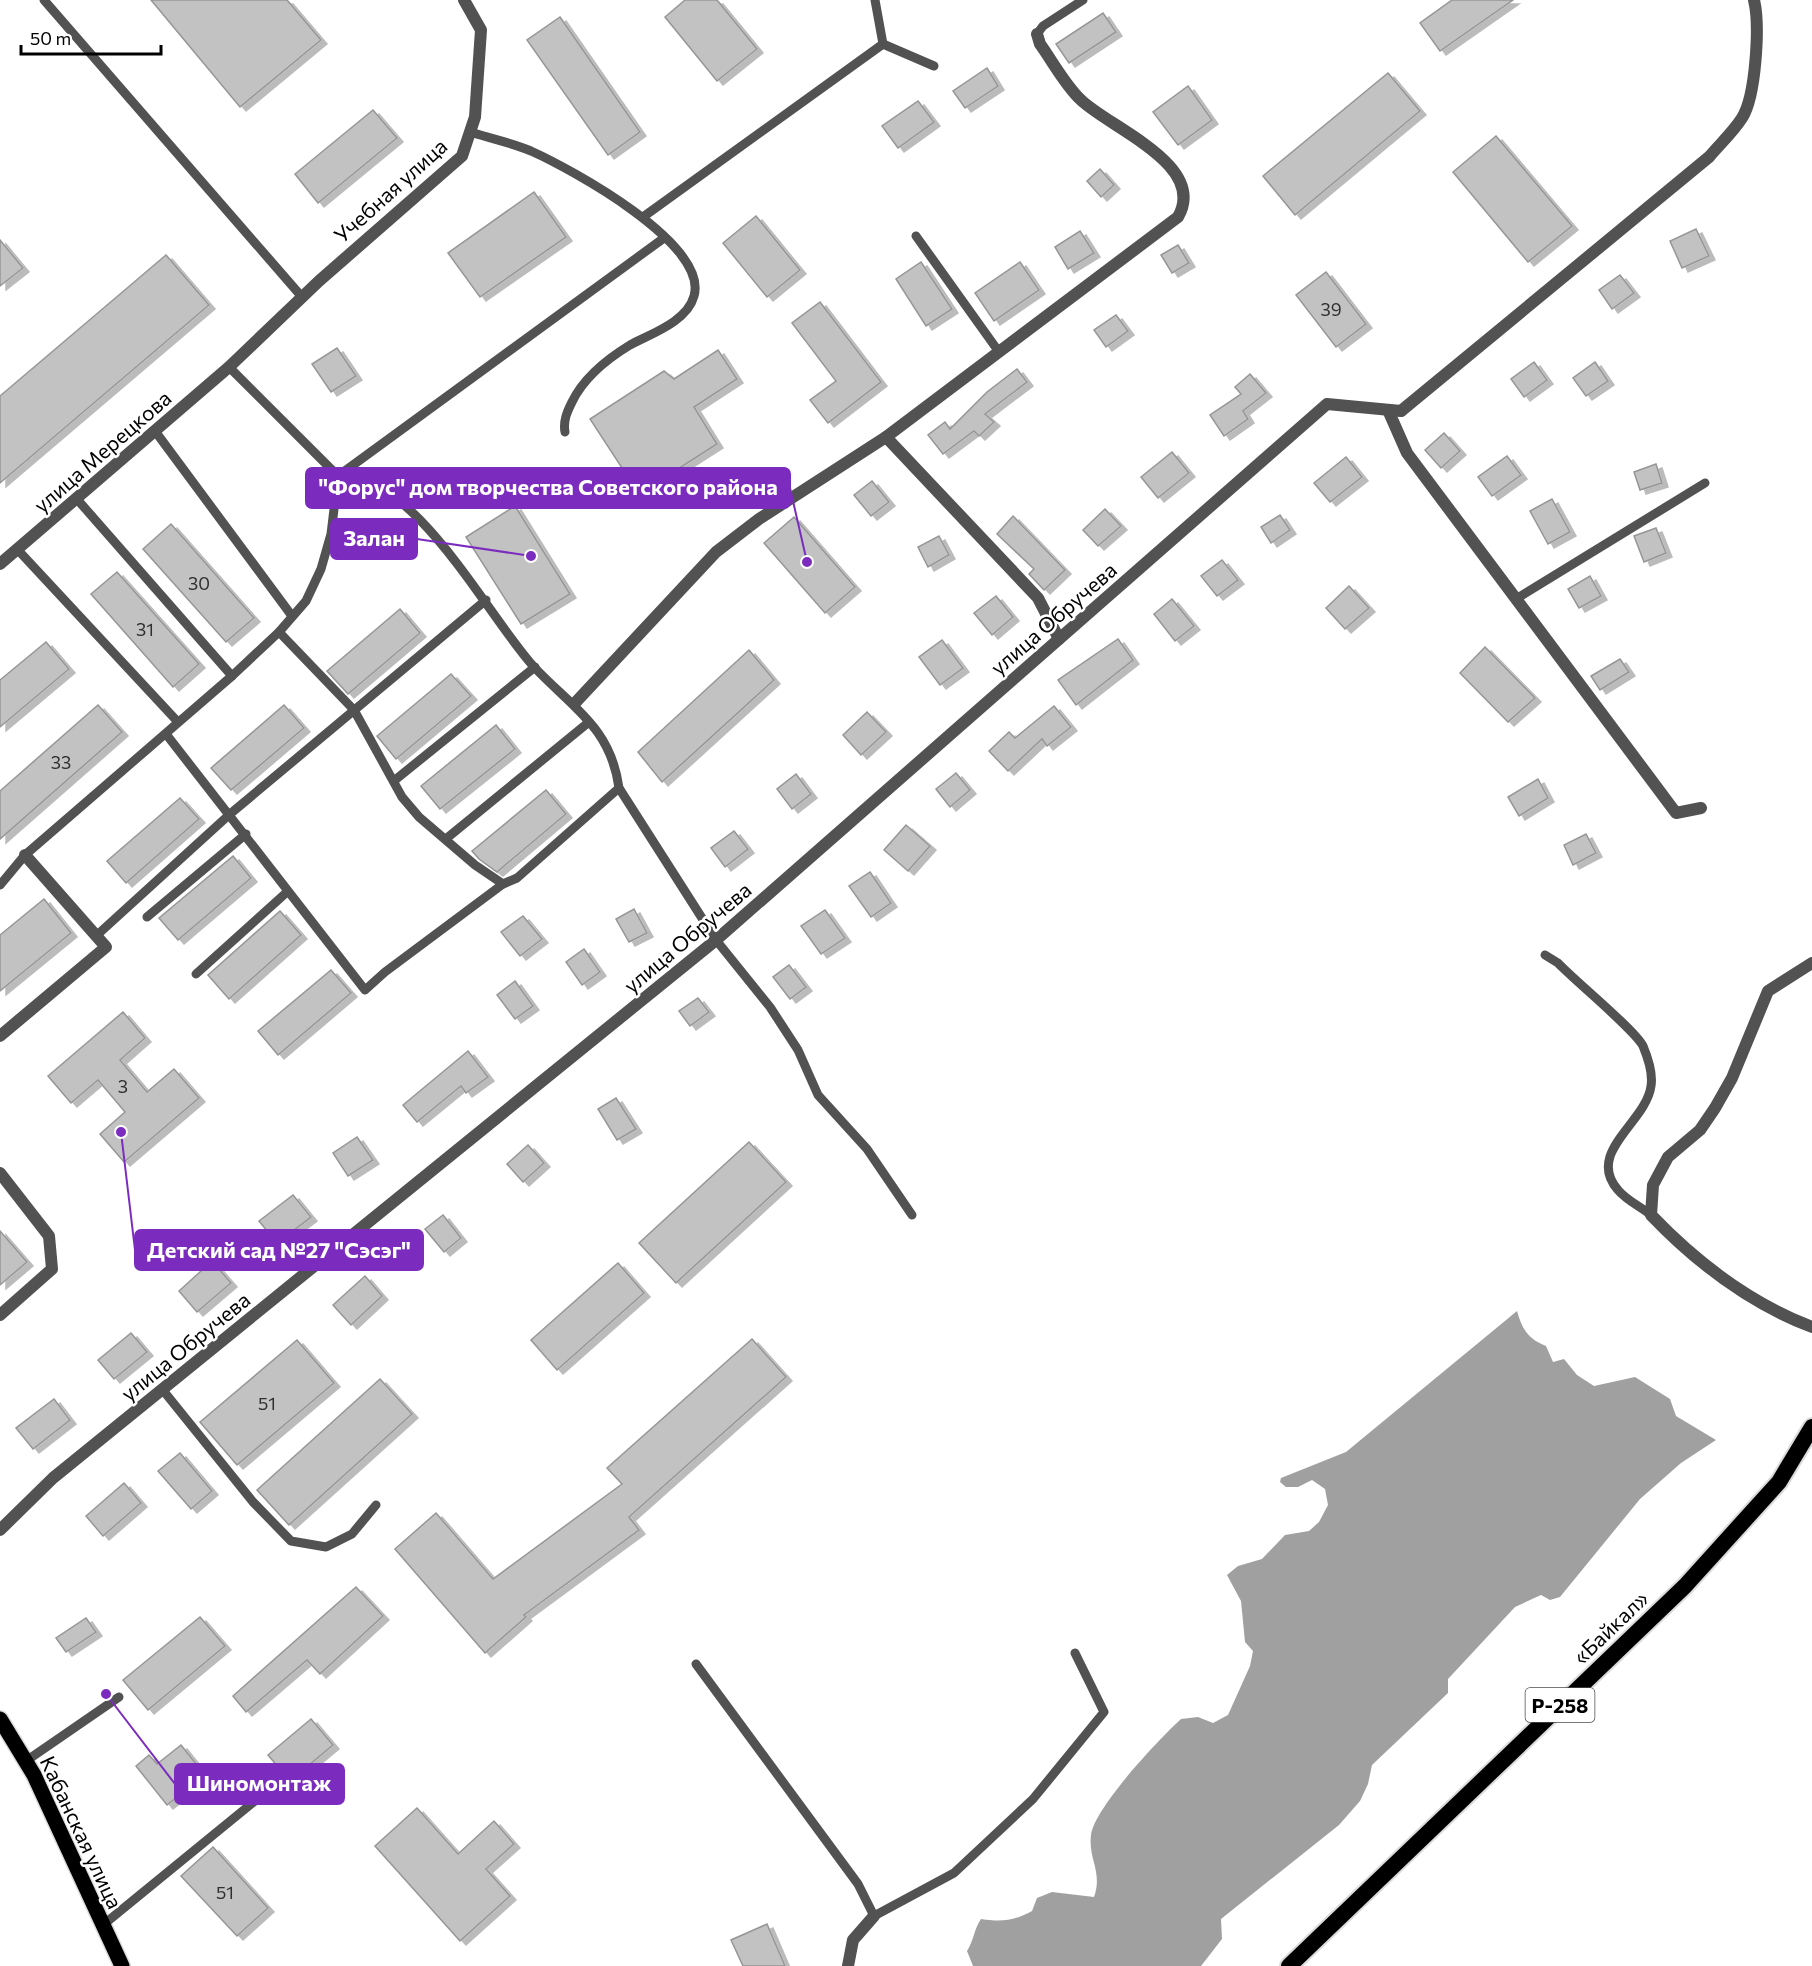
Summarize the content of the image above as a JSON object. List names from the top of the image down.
{
  "streets": {
    "highway": ["«Байкал»", "Р-258"],
    "main road": ["Кабанская улица"],
    "street": ["Учебная улица", "улица Мерецкова", "улица Обручева"]
  },
  "crossings": [
    ["Учебная улица", "улица Мерецкова"]
  ],
  "places": [
    "Залан",
    "\"Форус\" дом творчества Советского района",
    "Детский сад №27 \"Сэсэг\"",
    "Шиномонтаж"
  ],
  "house_numbers": [
    "39",
    "30",
    "31",
    "33",
    "3",
    "51",
    "51"
  ],
  "scale_bar": "50 m"
}
